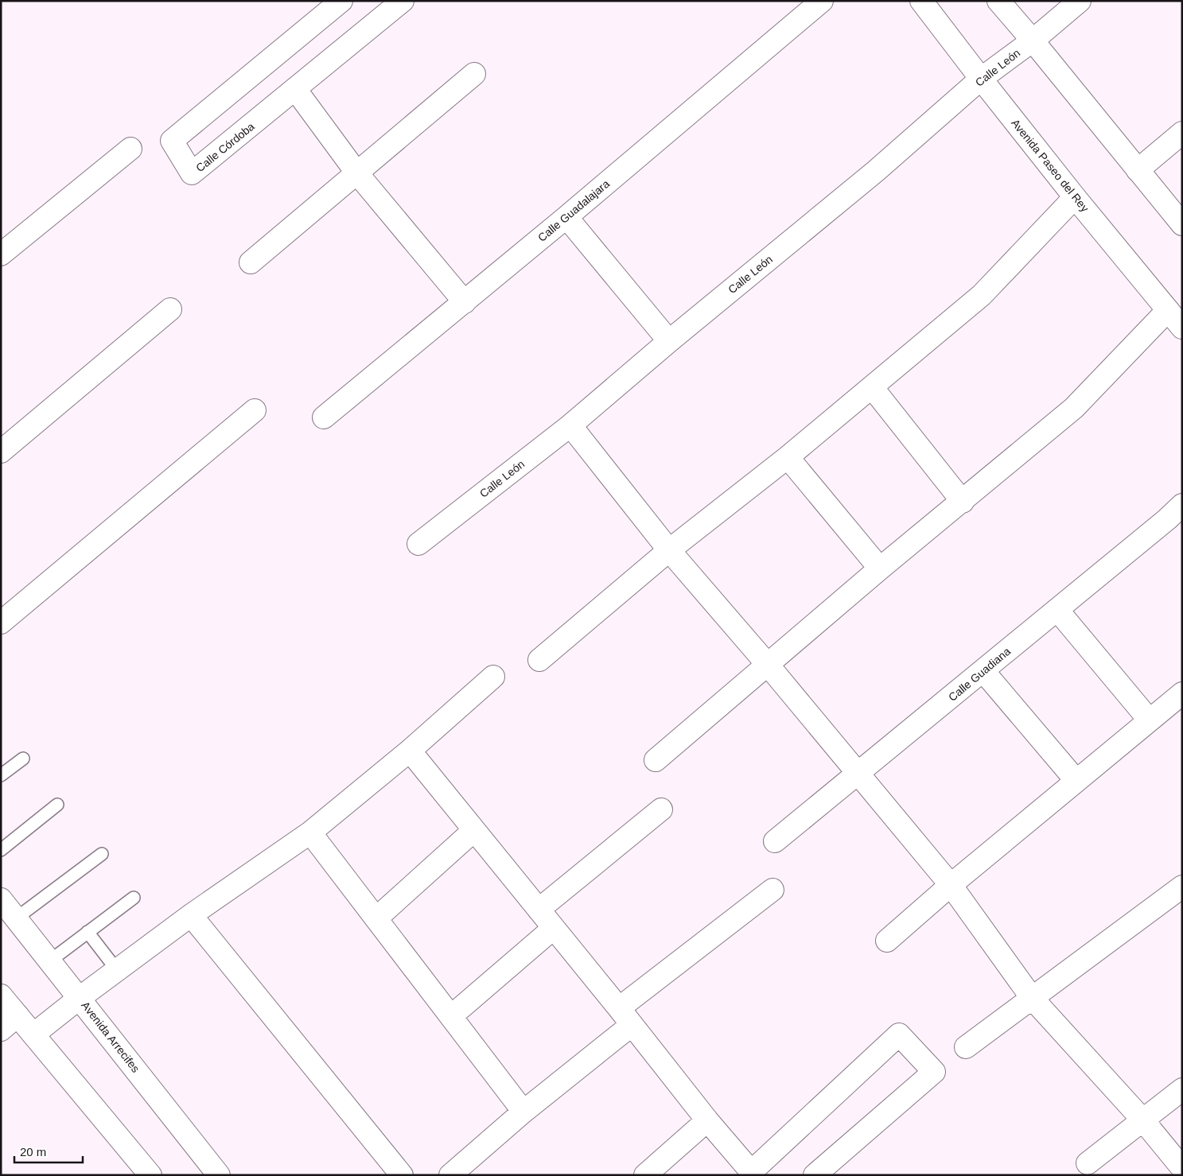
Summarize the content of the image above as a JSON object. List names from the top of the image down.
{
  "streets": {
    "street": [
      "Calle León",
      "Calle Córdoba",
      "Avenida Paseo del Rey",
      "Calle Guadalajara",
      "Calle Guadiana",
      "Avenida Arrecifes"
    ]
  },
  "crossings": [
    ["Calle León", "Avenida Paseo del Rey"]
  ],
  "scale_bar": "20 m"
}
